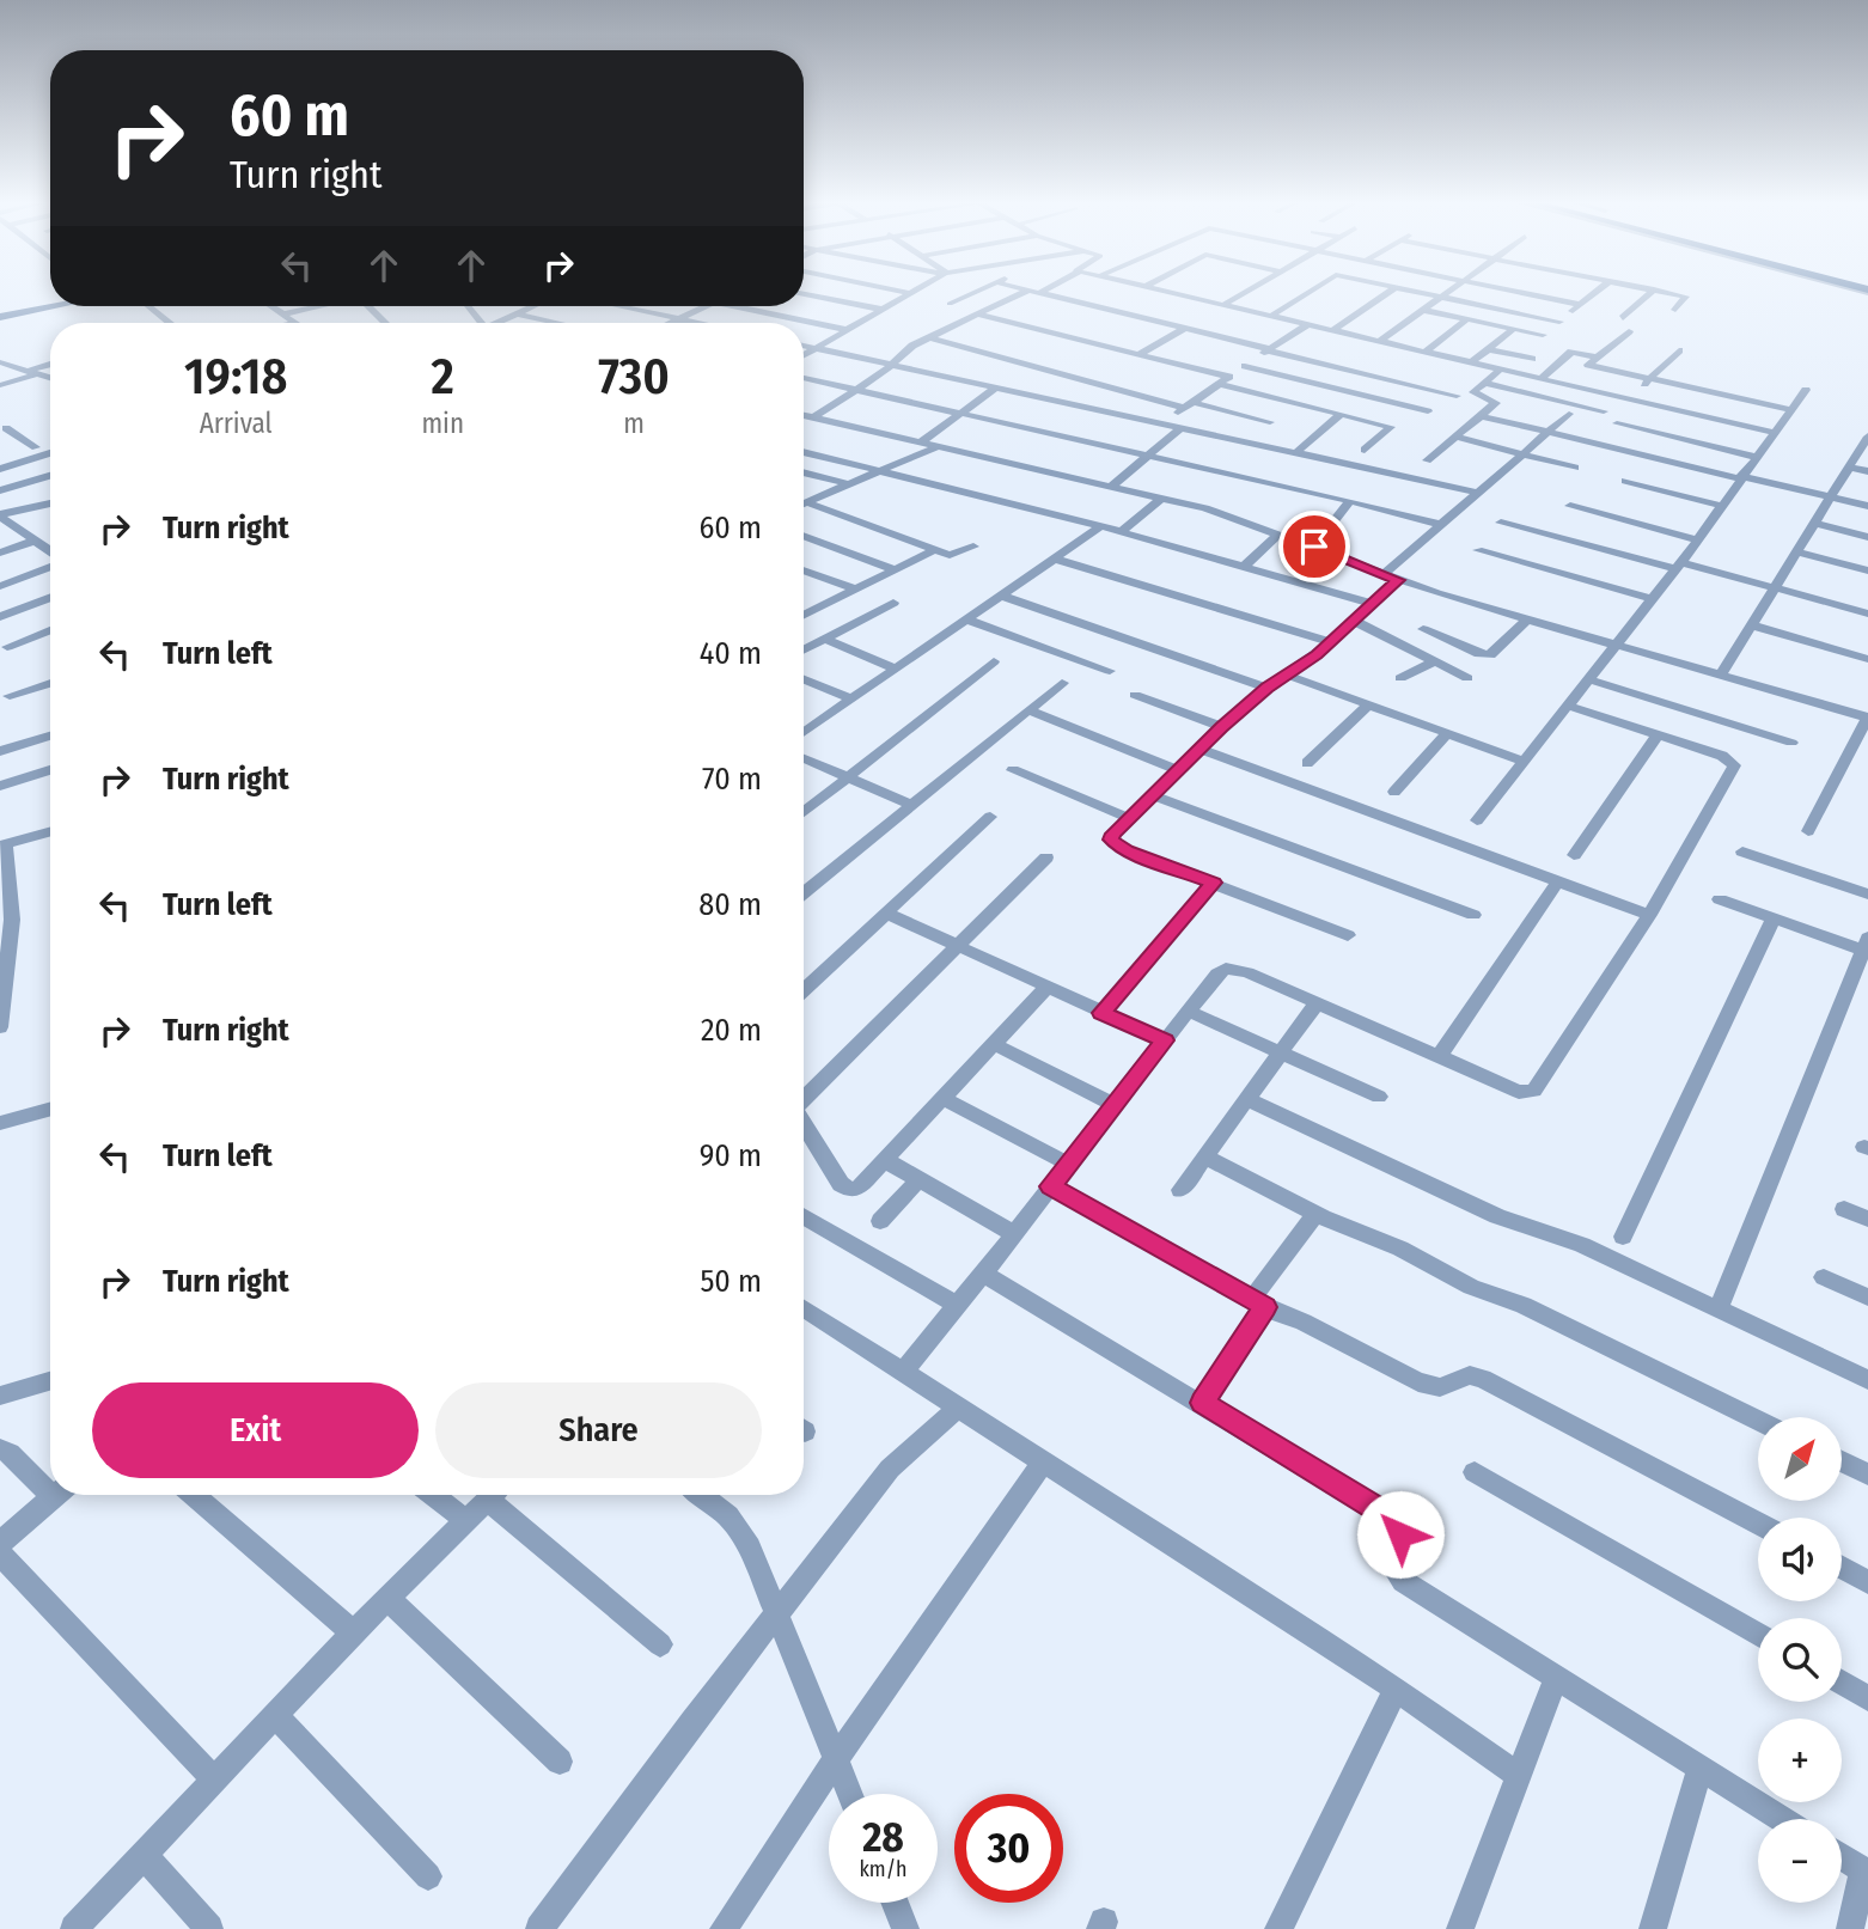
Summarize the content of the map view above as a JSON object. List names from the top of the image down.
{
  "north": "top right",
  "page": {
    "turn": ["60 m", "Turn right"],
    "eta": [
      "19:18",
      "Arrival",
      "2",
      "min",
      "730",
      "m"
    ],
    "list": [
      {
        "name": "Turn right",
        "value": "60 m"
      },
      {
        "name": "Turn left",
        "value": "40 m"
      },
      {
        "name": "Turn right",
        "value": "70 m"
      },
      {
        "name": "Turn left",
        "value": "80 m"
      },
      {
        "name": "Turn right",
        "value": "20 m"
      },
      {
        "name": "Turn left",
        "value": "90 m"
      },
      {
        "name": "Turn right",
        "value": "50 m"
      }
    ],
    "buttons": ["Exit", "Share"],
    "map_buttons": ["+", "−"],
    "speed": "28 km/h",
    "limit": "30"
  }
}
